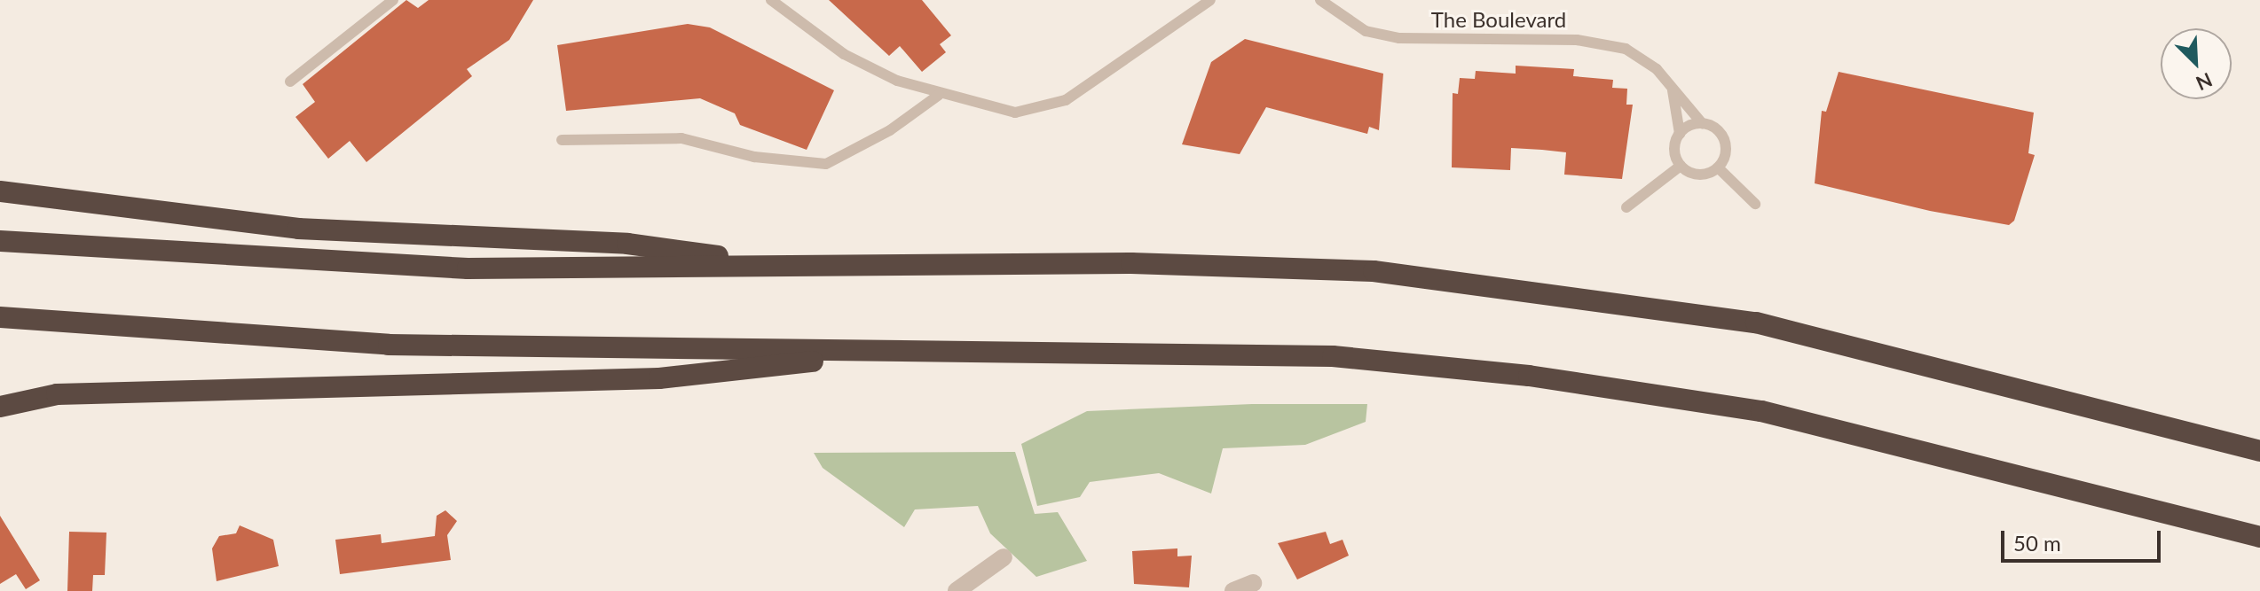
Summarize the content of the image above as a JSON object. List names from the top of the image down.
{
  "streets": {
    "lane": ["The Boulevard"]
  },
  "scale_bar": "50 m",
  "north": "bottom right"
}
